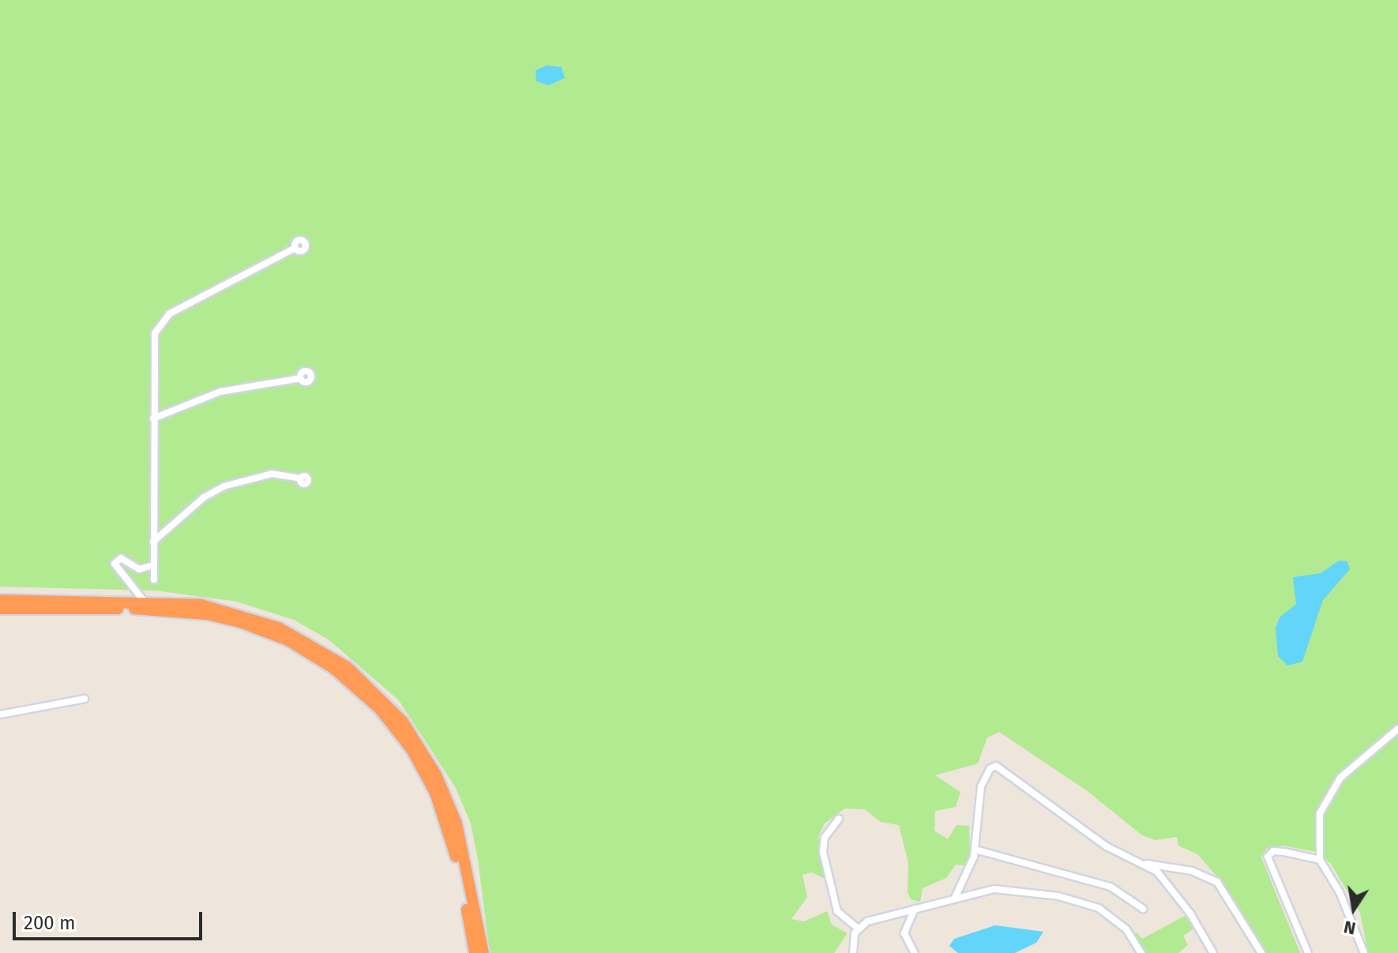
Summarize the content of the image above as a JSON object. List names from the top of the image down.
{
  "scale_bar": "200 m",
  "north": "bottom"
}
